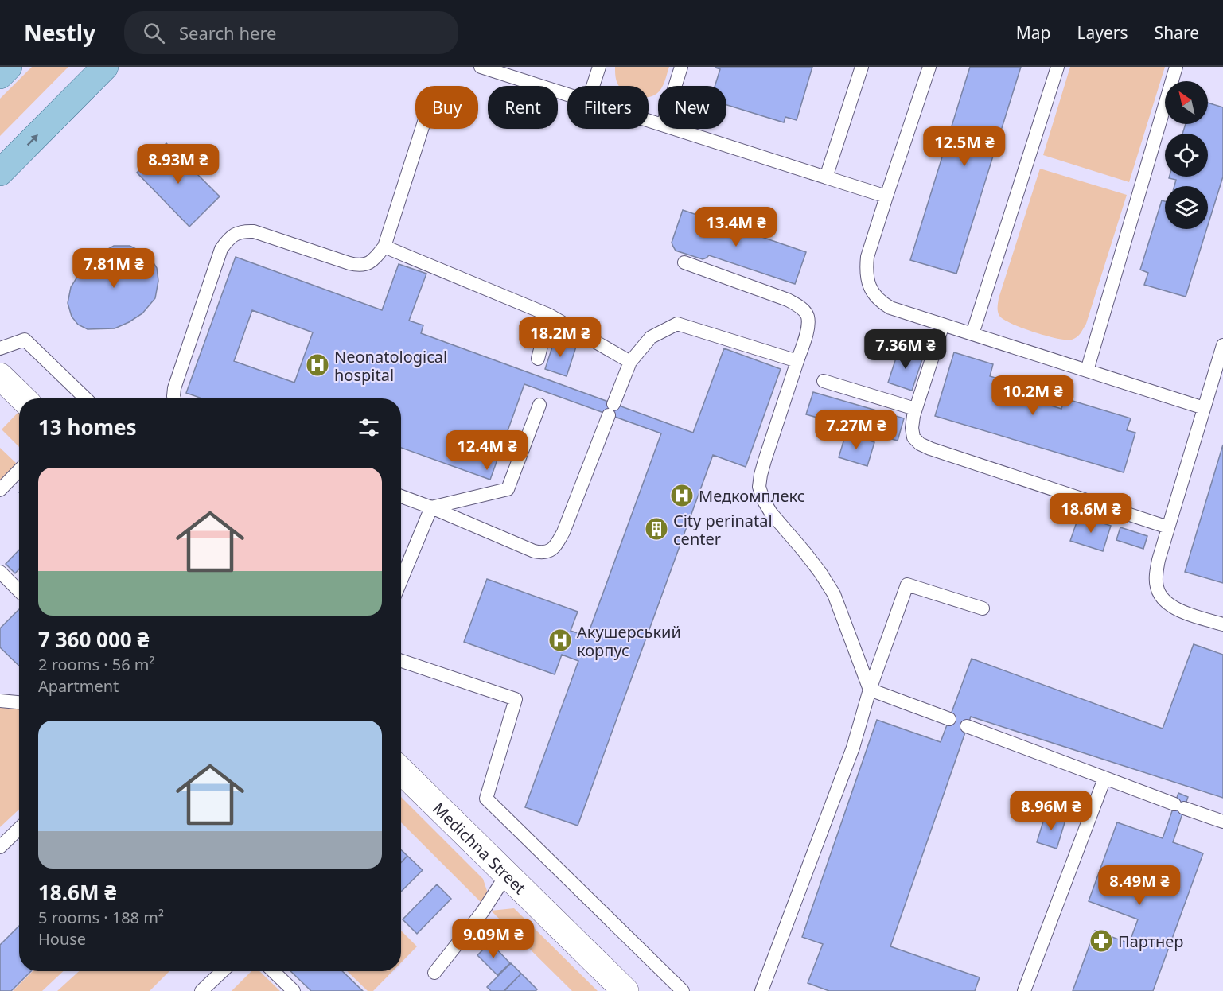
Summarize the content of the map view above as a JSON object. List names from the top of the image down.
{
  "streets": {
    "street": ["Medichna Street"]
  },
  "places": {
    "hospital": ["Neonatological hospital", "Медкомплекс", "Акушерський корпус"],
    "building": ["City perinatal center"],
    "pharmacy": ["Партнер"]
  },
  "north": "top left",
  "page": {
    "header": "Nestly",
    "search": "Search here",
    "nav": ["Map", "Layers", "Share"],
    "chip": [
      "Buy",
      "Rent",
      "Filters",
      "New"
    ],
    "price": [
      "12.5M ₴",
      "8.93M ₴",
      "13.4M ₴",
      "7.81M ₴",
      "18.2M ₴",
      "7.36M ₴",
      "10.2M ₴",
      "7.27M ₴",
      "12.4M ₴",
      "18.6M ₴",
      "8.96M ₴",
      "8.49M ₴",
      "9.09M ₴"
    ],
    "heading": "13 homes",
    "list": [
      {
        "name": "7 360 000 ₴",
        "note": "2 rooms · 56 m² · Apartment"
      },
      {
        "name": "18.6M ₴",
        "note": "5 rooms · 188 m² · House"
      }
    ]
  }
}
